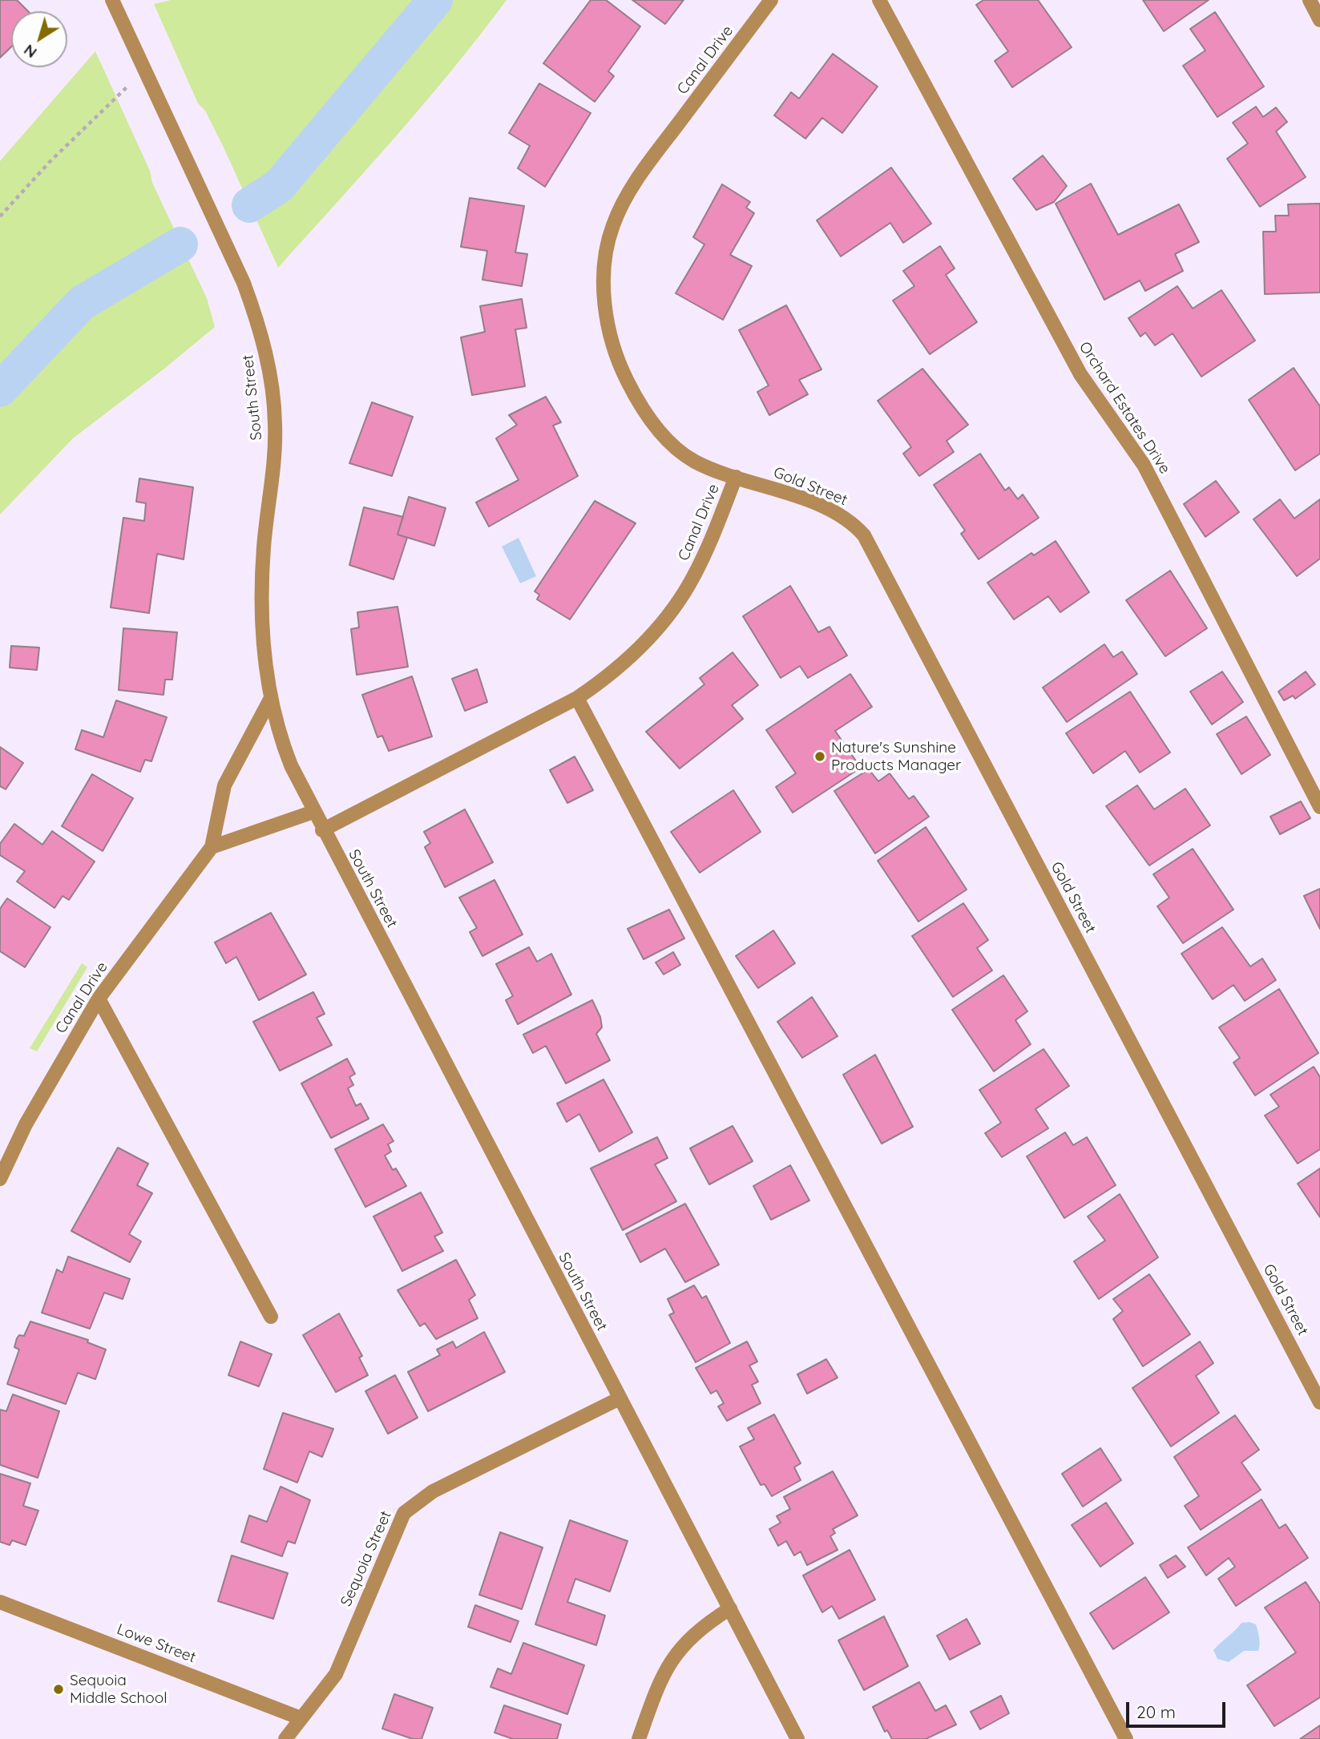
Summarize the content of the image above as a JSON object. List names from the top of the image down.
{
  "streets": {
    "street": [
      "Canal Drive",
      "South Street",
      "Orchard Estates Drive",
      "Gold Street",
      "Sequoia Street",
      "Lowe Street"
    ]
  },
  "crossings": [
    ["Canal Drive", "South Street"],
    ["Canal Drive", "Gold Street"],
    ["South Street", "Sequoia Street"],
    ["Sequoia Street", "Lowe Street"]
  ],
  "places": ["Nature's Sunshine Products Manager", "Sequoia Middle School"],
  "scale_bar": "20 m",
  "north": "bottom left"
}
